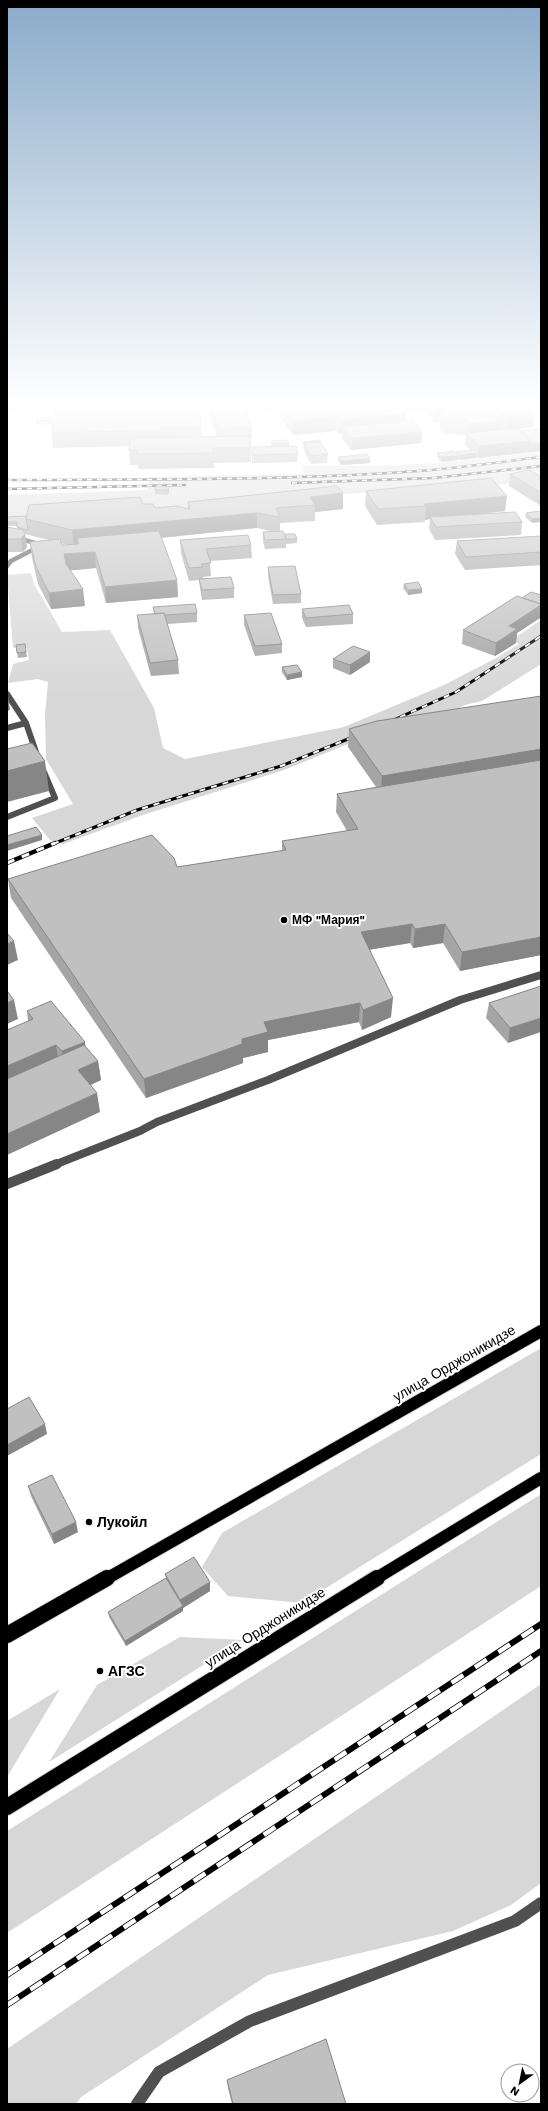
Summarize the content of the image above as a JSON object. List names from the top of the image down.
{
  "streets": {
    "main road": ["улица Орджоникидзе"]
  },
  "places": ["МФ \"Мария\"", "Лукойл", "АГЗС"],
  "north": "bottom left"
}
